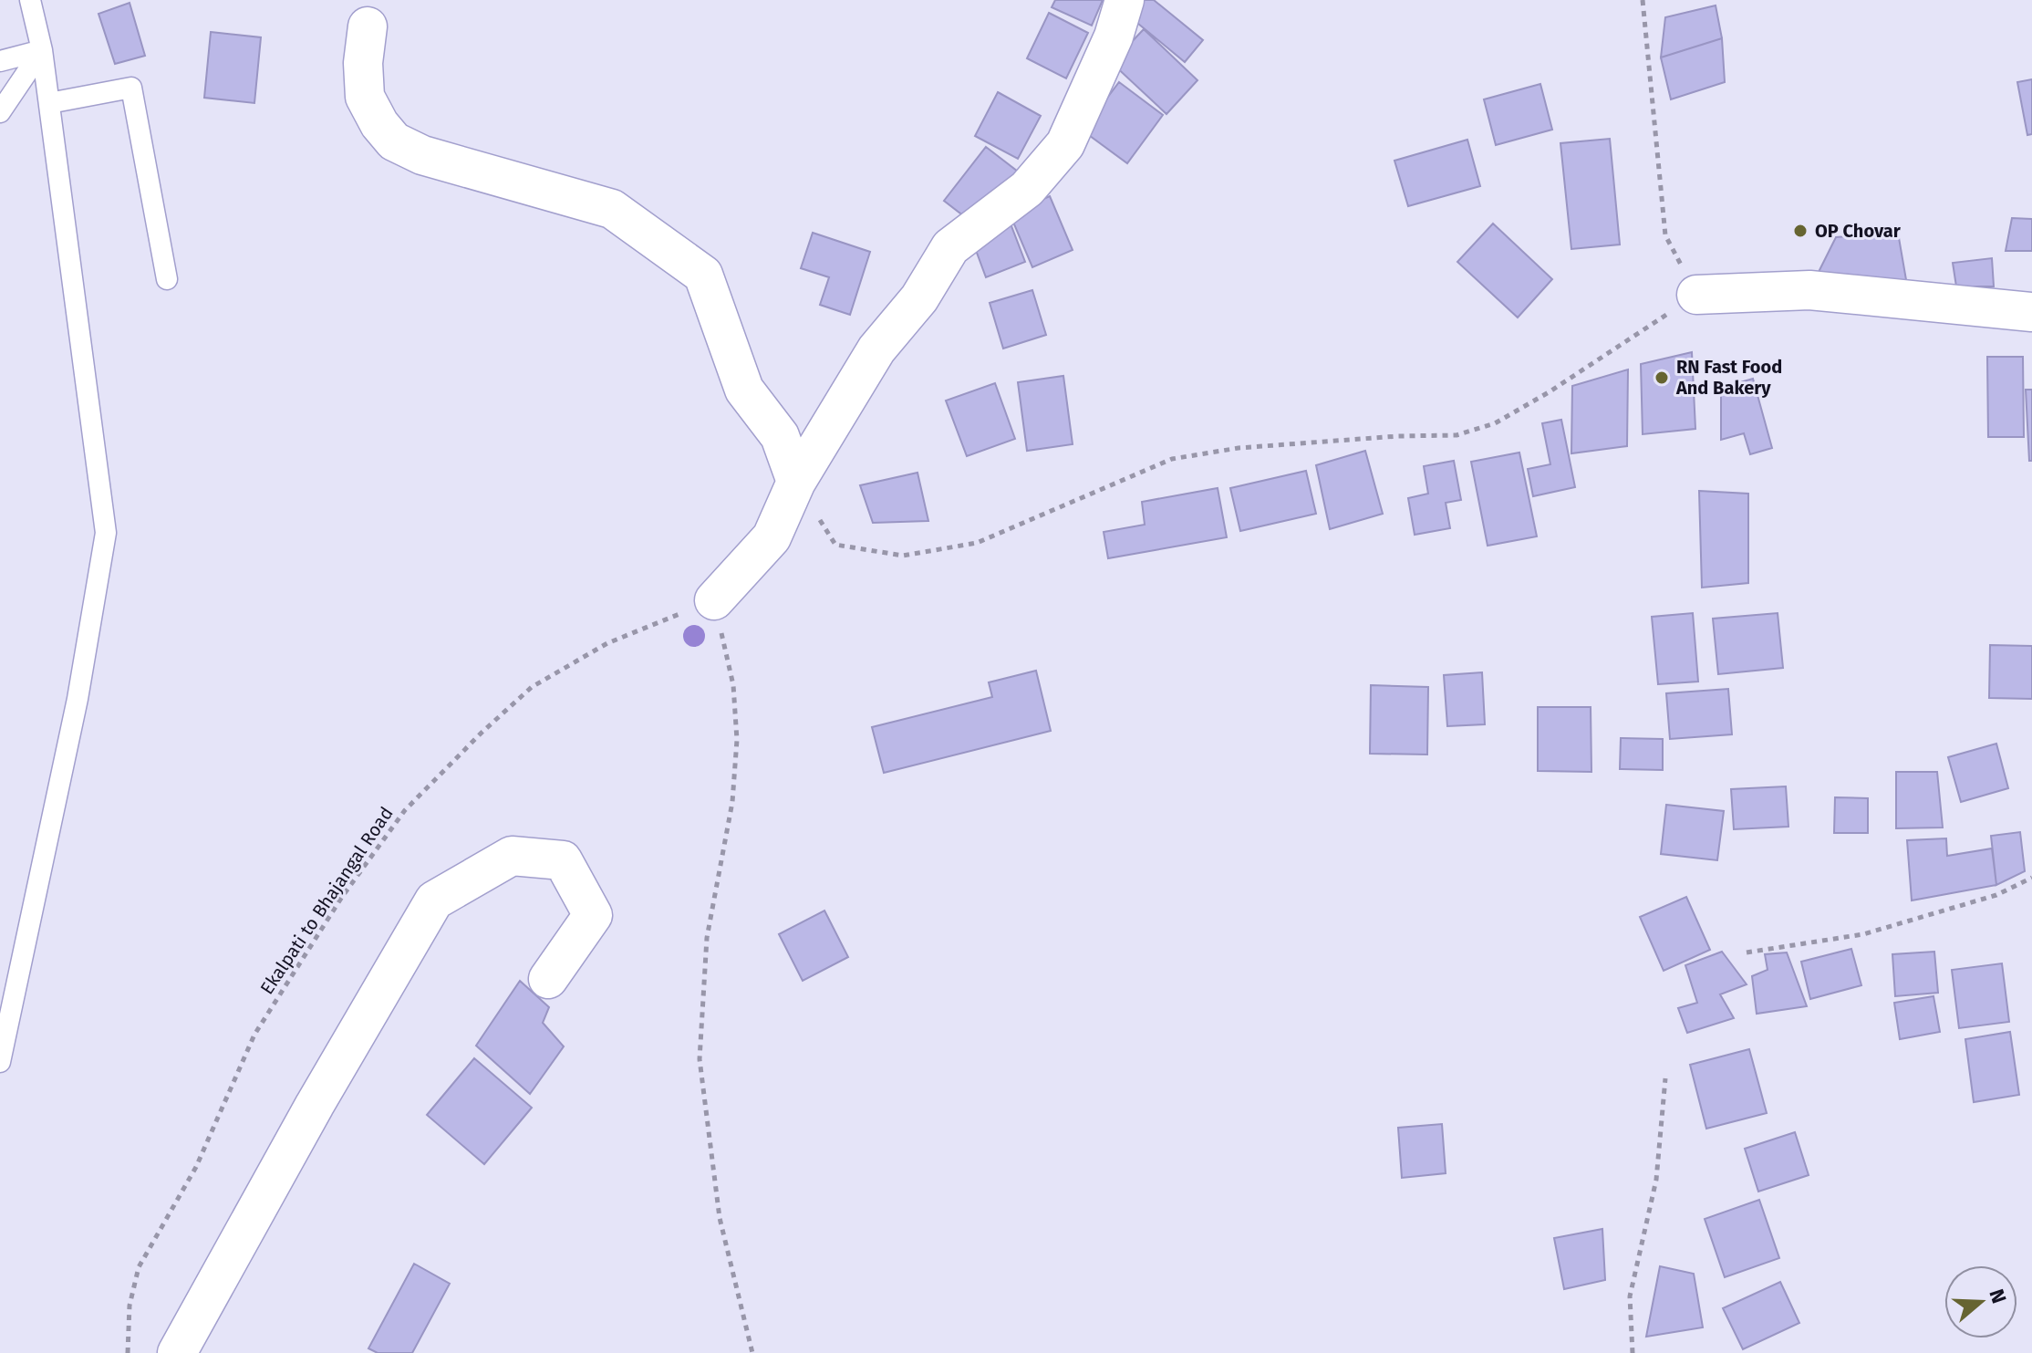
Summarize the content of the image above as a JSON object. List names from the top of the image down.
{
  "streets": {
    "path": ["Ekalpati to Bhajangal Road"]
  },
  "places": ["OP Chovar", "RN Fast Food And Bakery"],
  "north": "right"
}
